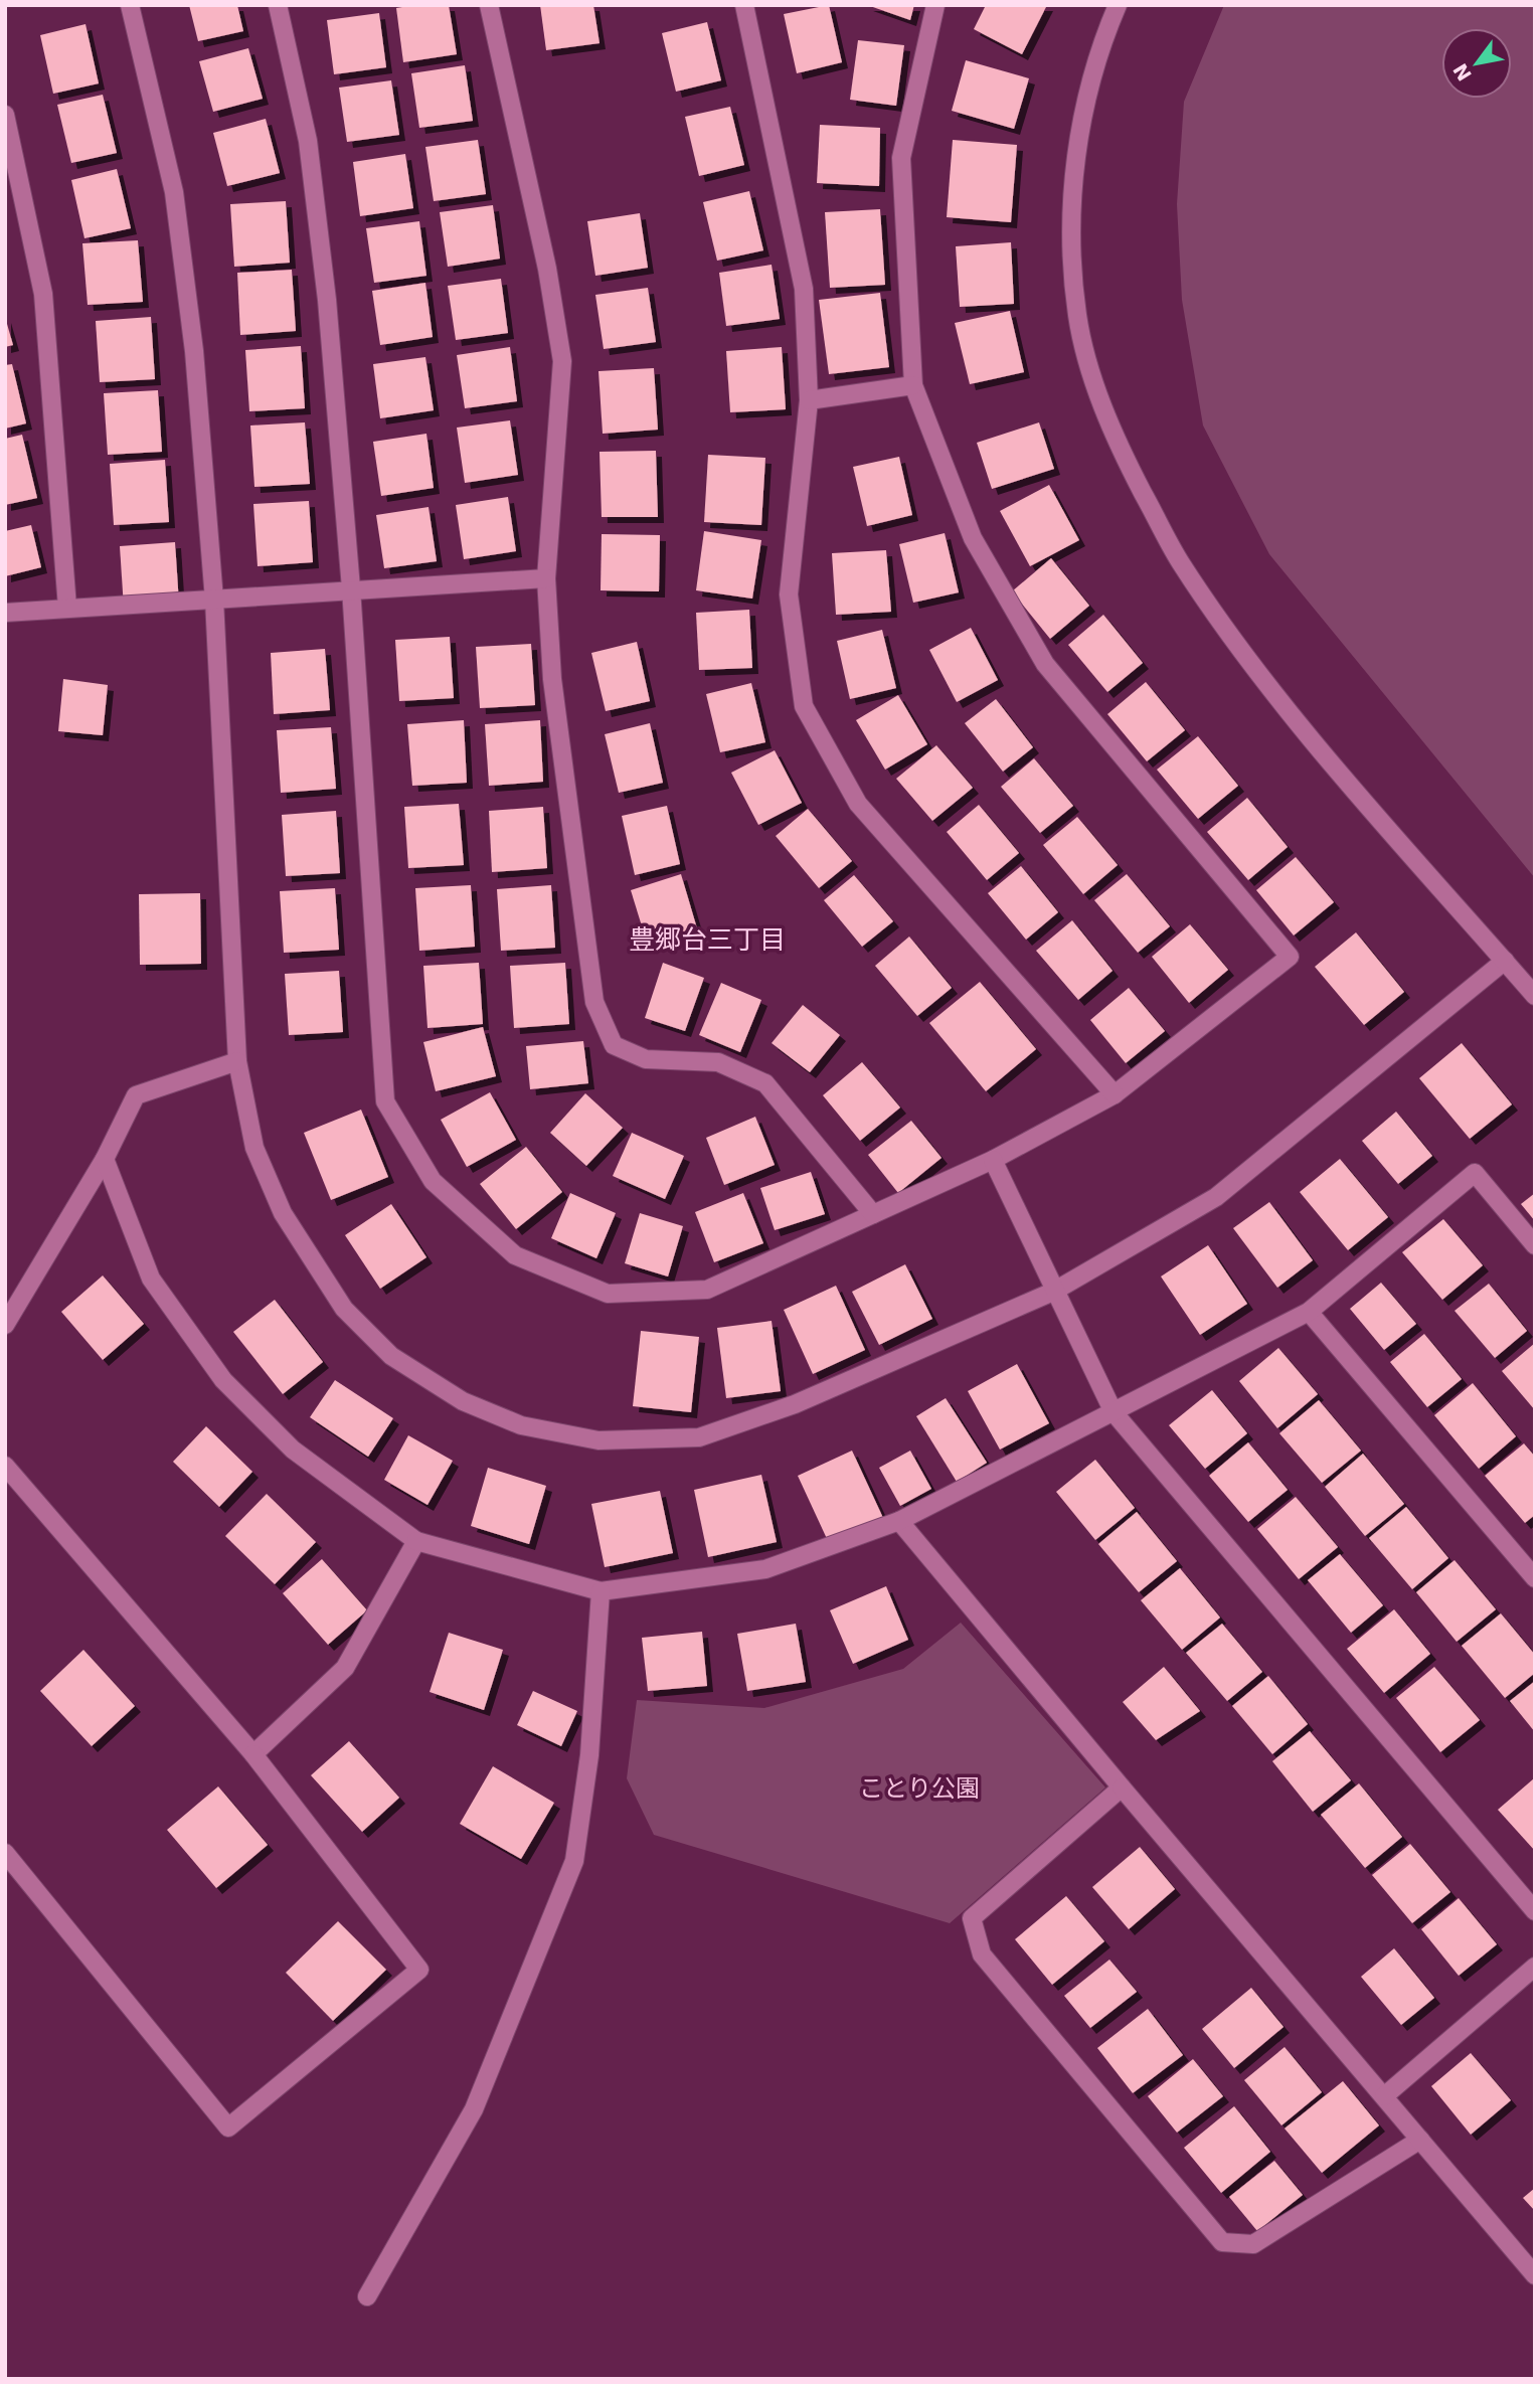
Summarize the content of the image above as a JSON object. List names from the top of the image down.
{
  "districts": ["豊郷台三丁目"],
  "parks": ["ことり公園"],
  "north": "bottom left"
}
